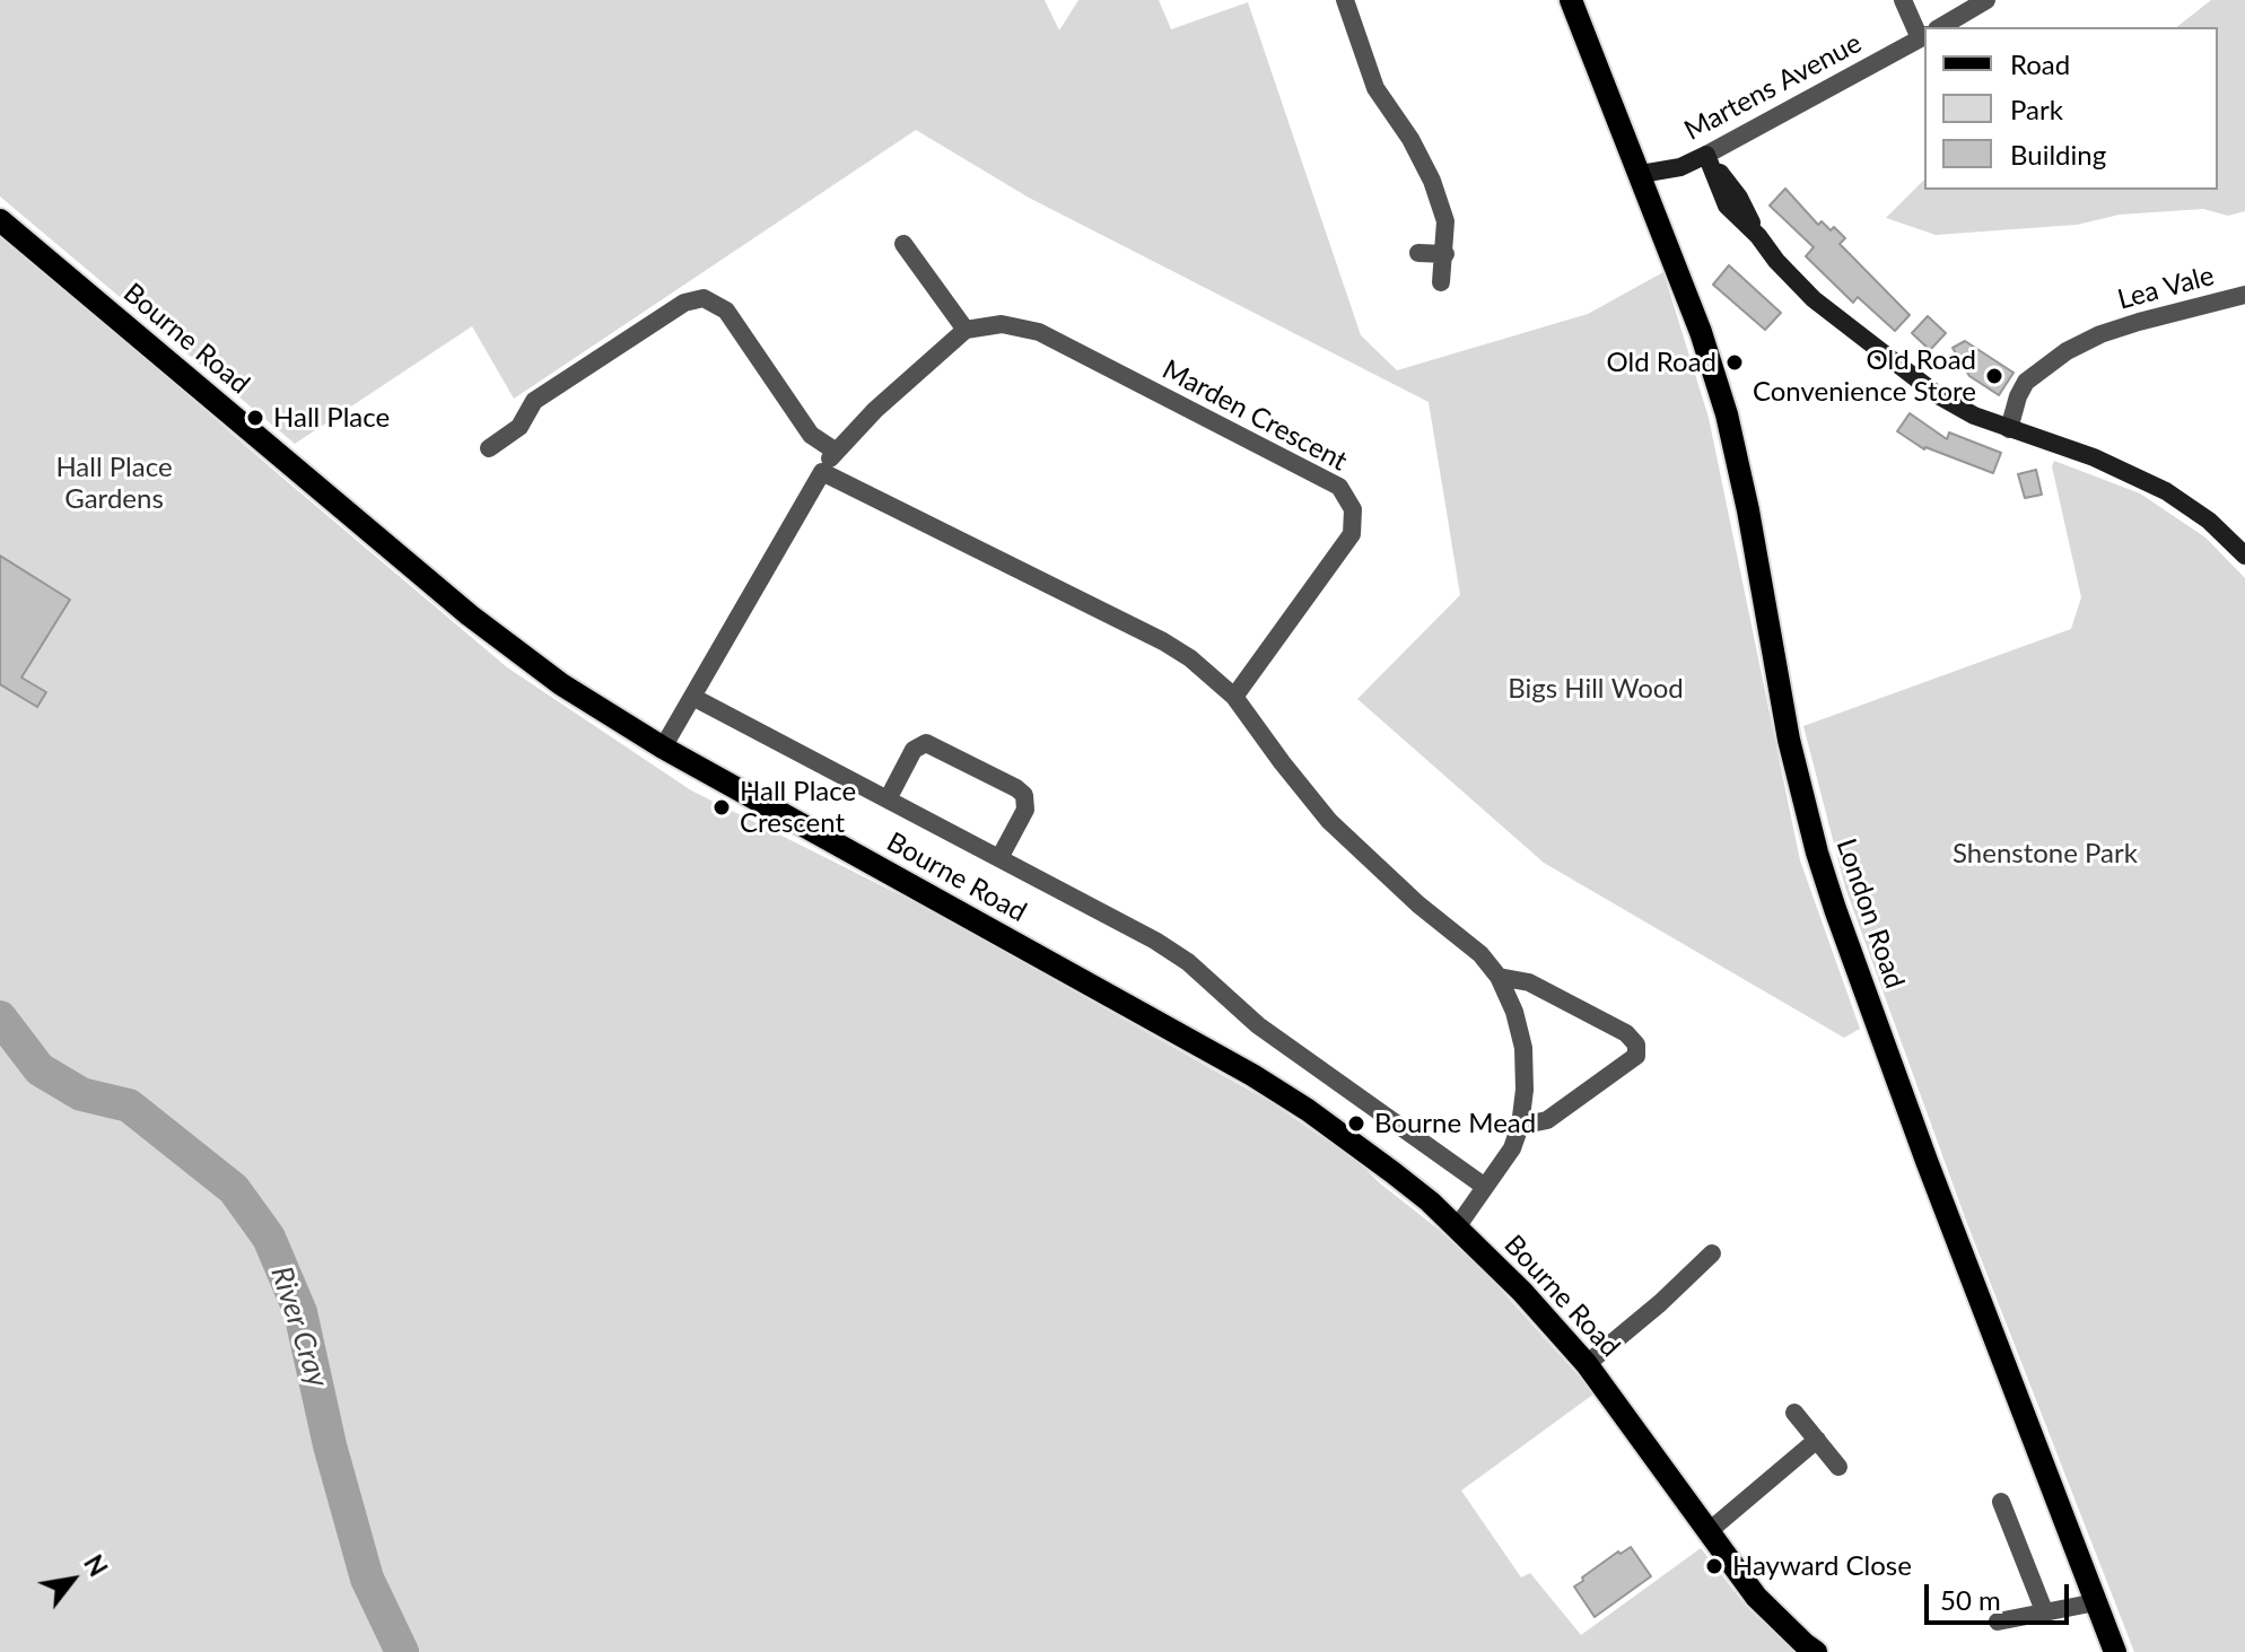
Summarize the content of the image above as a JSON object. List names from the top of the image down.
{
  "streets": {
    "main road": ["Bourne Road", "London Road"],
    "street": ["Martens Avenue", "Lea Vale", "Marden Crescent"]
  },
  "crossings": [
    ["Martens Avenue", "London Road"]
  ],
  "water": ["River Cray"],
  "parks": ["Hall Place Gardens", "Bigs Hill Wood", "Shenstone Park"],
  "places": [
    "Old Road",
    "Old Road Convenience Store",
    "Hall Place",
    "Hall Place Crescent",
    "Bourne Mead",
    "Hayward Close"
  ],
  "legend": ["Road", "Park", "Building"],
  "scale_bar": "50 m",
  "north": "top right"
}
